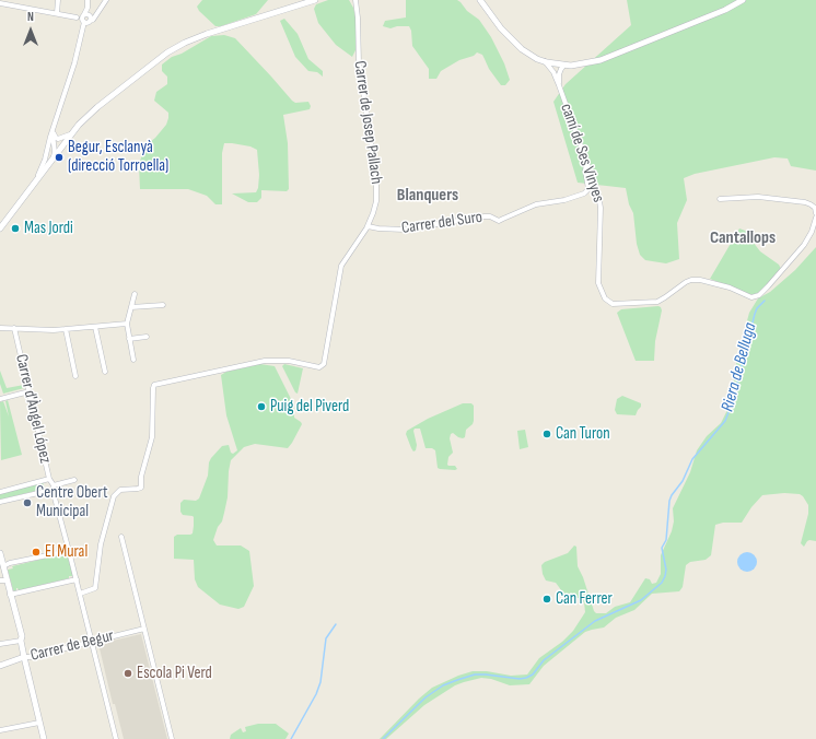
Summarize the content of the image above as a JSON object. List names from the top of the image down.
{
  "streets": {
    "street": [
      "Carrer de Josep Pallach",
      "camí de Ses Vinyes",
      "Carrer del Suro",
      "Carrer d'Àngel López",
      "Carrer de Begur"
    ]
  },
  "crossings": [
    ["Carrer de Josep Pallach", "Carrer del Suro"],
    ["Carrer de Josep Pallach", "Carrer d'Àngel López"],
    ["camí de Ses Vinyes", "Carrer del Suro"],
    ["Carrer d'Àngel López", "Carrer de Begur"]
  ],
  "districts": ["Blanquers", "Cantallops"],
  "water": ["Riera de Belluga"],
  "places": [
    "Begur, Esclanyà (direcció Torroella)",
    "Mas Jordi",
    "Puig del Piverd",
    "Can Turon",
    "Centre Obert Municipal",
    "El Mural",
    "Can Ferrer",
    "Escola Pi Verd"
  ],
  "north": "top"
}
